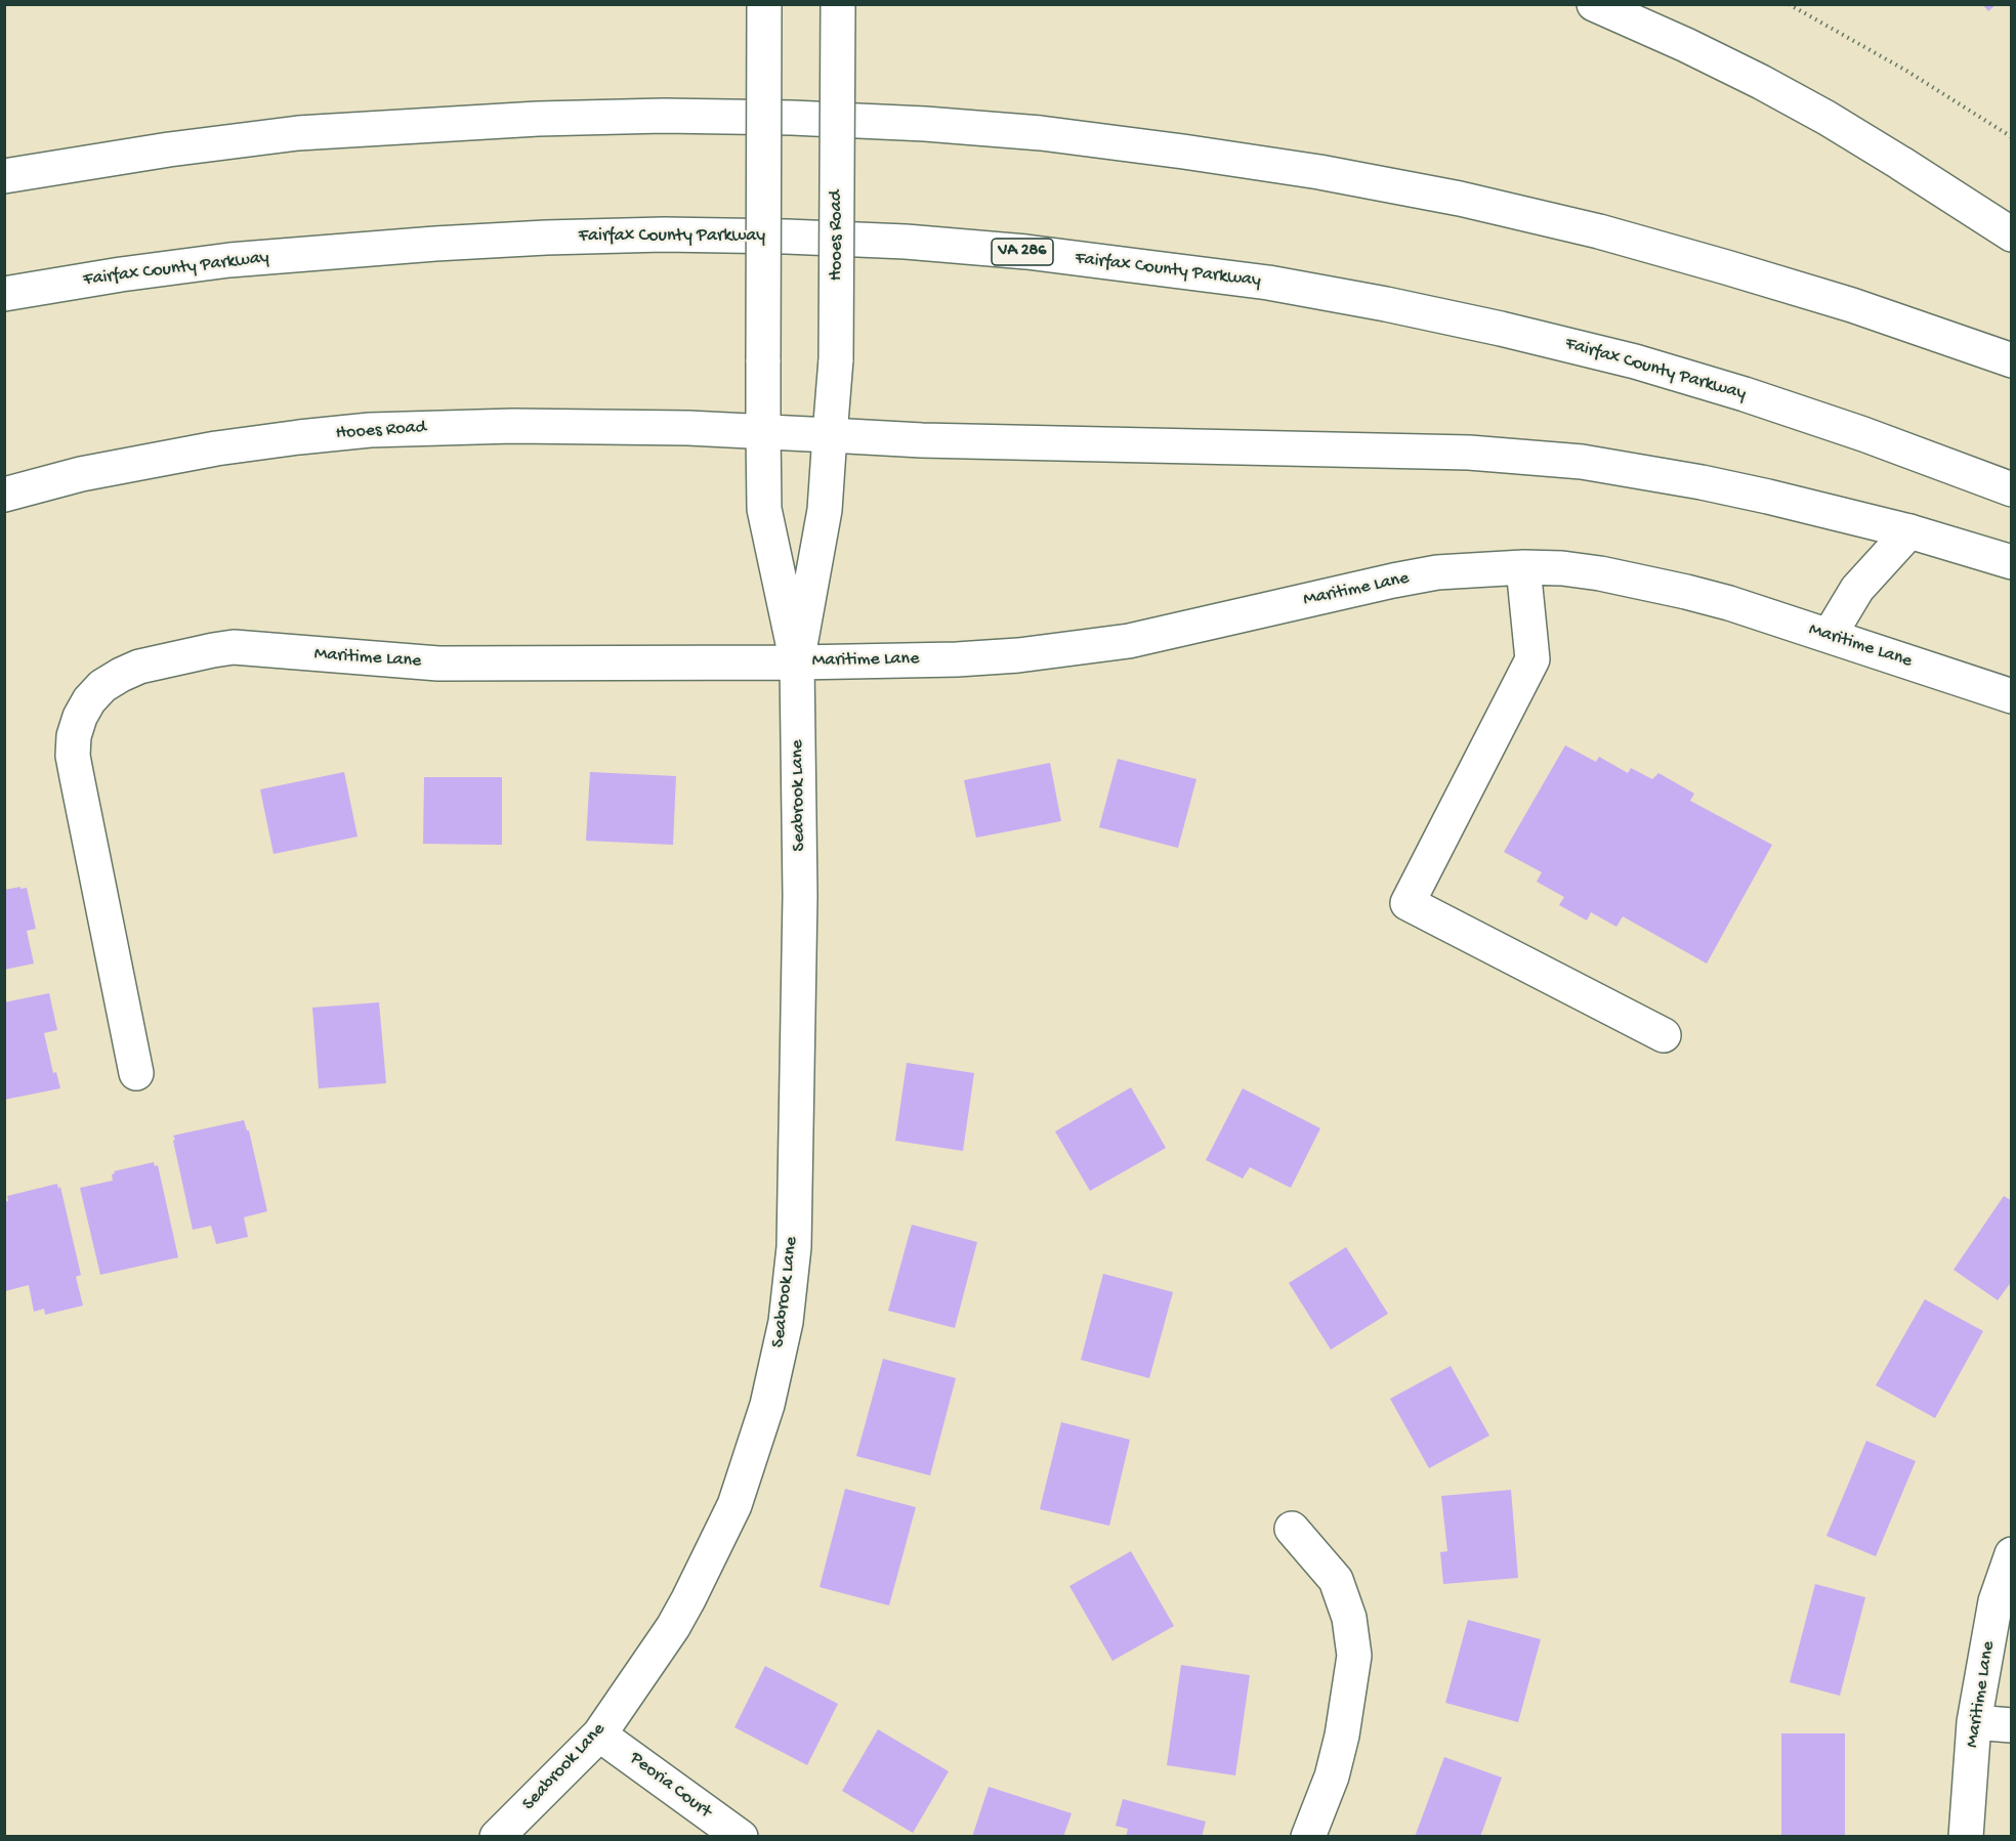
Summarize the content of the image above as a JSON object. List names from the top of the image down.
{
  "streets": {
    "main road": [
      "Hooes Road",
      "Fairfax County Parkway",
      "VA 286",
      "Maritime Lane",
      "Seabrook Lane",
      "Peoria Court"
    ]
  },
  "crossings": [
    ["Hooes Road", "Seabrook Lane"],
    ["Maritime Lane", "Seabrook Lane"],
    ["Seabrook Lane", "Peoria Court"]
  ]
}
